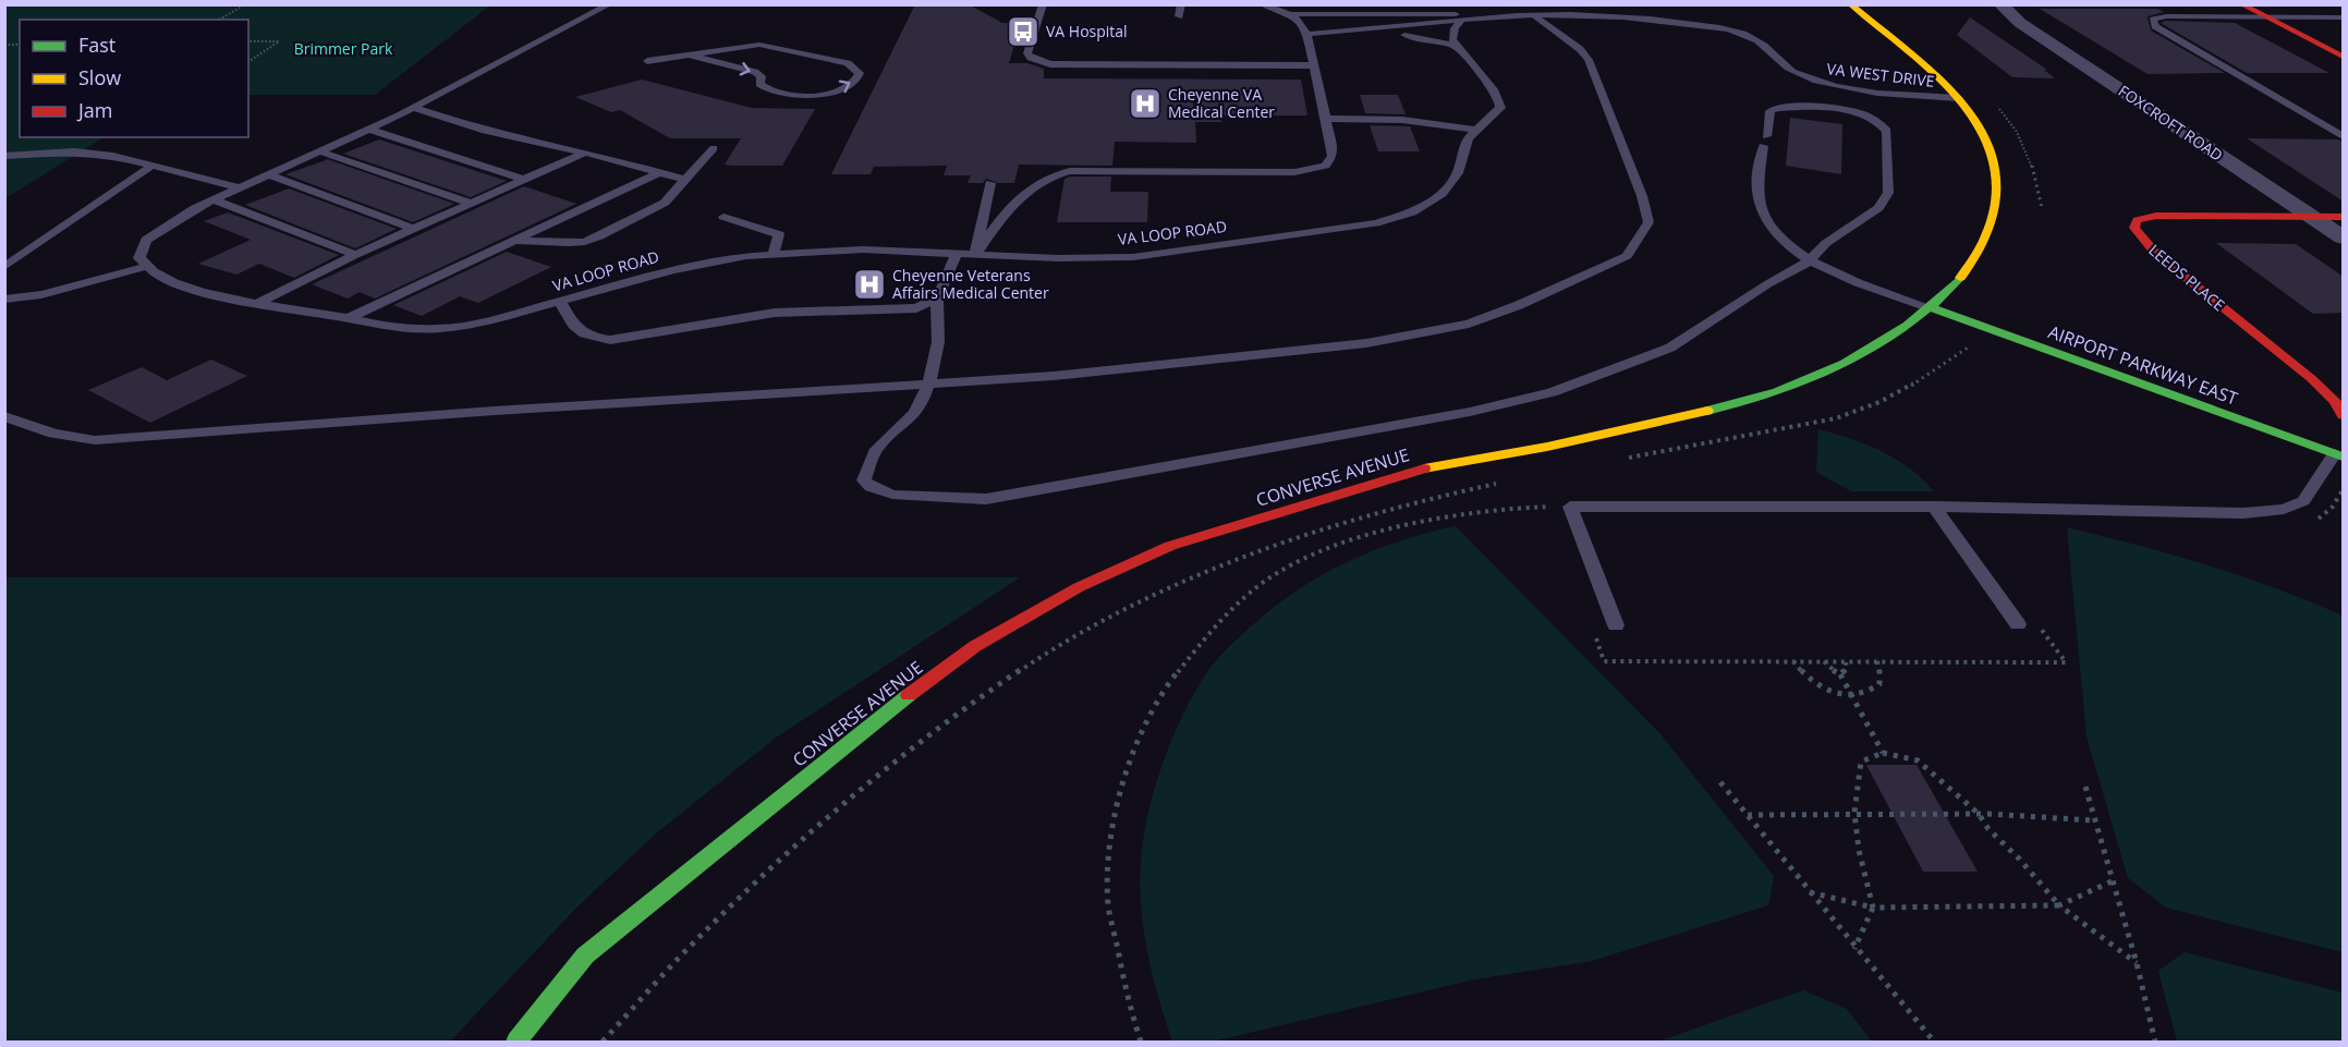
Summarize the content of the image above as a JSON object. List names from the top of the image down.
{
  "streets": {
    "main road": ["LEEDS PLACE", "AIRPORT PARKWAY EAST", "CONVERSE AVENUE"],
    "street": ["FOXCROFT ROAD"],
    "lane": ["VA WEST DRIVE", "VA LOOP ROAD"]
  },
  "crossings": [
    ["VA WEST DRIVE", "CONVERSE AVENUE"],
    ["FOXCROFT ROAD", "LEEDS PLACE"],
    ["AIRPORT PARKWAY EAST", "CONVERSE AVENUE"]
  ],
  "parks": ["Brimmer Park"],
  "places": {
    "bus stop": ["VA Hospital"],
    "hospital": ["Cheyenne VA Medical Center", "Cheyenne Veterans Affairs Medical Center"]
  },
  "legend": ["Fast", "Slow", "Jam"]
}
